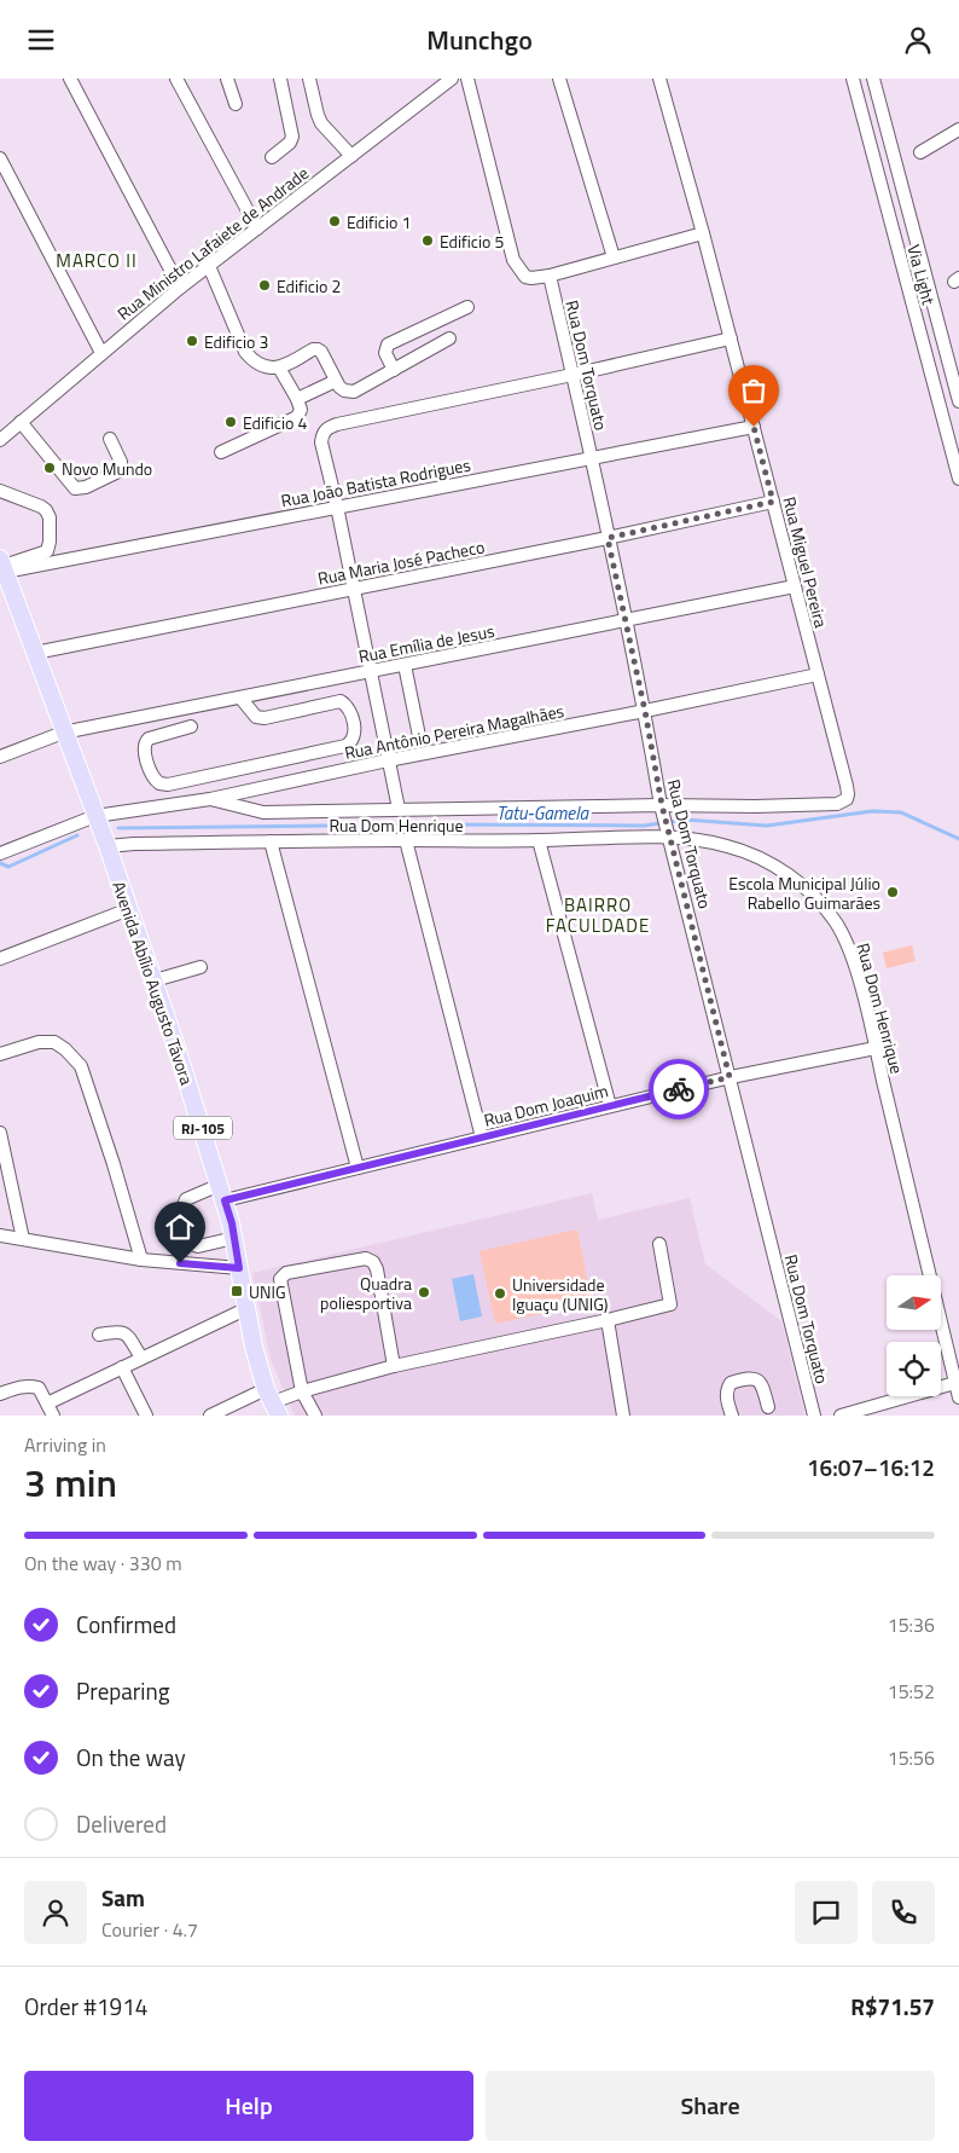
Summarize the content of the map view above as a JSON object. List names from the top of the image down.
{
  "streets": {
    "main road": ["Avenida Abílio Augusto Távora", "RJ-105"],
    "street": [
      "Rua Ministro Lafaiete de Andrade",
      "Via Light",
      "Rua Dom Torquato",
      "Rua João Batista Rodrigues",
      "Rua Maria José Pacheco",
      "Rua Miguel Pereira",
      "Rua Emília de Jesus",
      "Rua Antônio Pereira Magalhães",
      "Rua Dom Henrique",
      "Rua Dom Joaquim"
    ]
  },
  "crossings": [
    ["Rua Dom Torquato", "Rua João Batista Rodrigues"],
    ["Rua Dom Torquato", "Rua Maria José Pacheco"],
    ["Rua Dom Torquato", "Rua Miguel Pereira"],
    ["Rua Dom Torquato", "Rua Emília de Jesus"],
    ["Rua Dom Torquato", "Rua Antônio Pereira Magalhães"],
    ["Rua Dom Torquato", "Rua Dom Henrique"],
    ["Rua Dom Torquato", "Rua Dom Joaquim"],
    ["Rua João Batista Rodrigues", "Rua Miguel Pereira"],
    ["Rua João Batista Rodrigues", "Avenida Abílio Augusto Távora"],
    ["Rua Maria José Pacheco", "Rua Miguel Pereira"],
    ["Rua Maria José Pacheco", "Avenida Abílio Augusto Távora"],
    ["Rua Miguel Pereira", "Rua Emília de Jesus"],
    ["Rua Miguel Pereira", "Rua Antônio Pereira Magalhães"],
    ["Rua Emília de Jesus", "Avenida Abílio Augusto Távora"],
    ["Rua Antônio Pereira Magalhães", "Avenida Abílio Augusto Távora"],
    ["Rua Dom Henrique", "Avenida Abílio Augusto Távora"],
    ["Rua Dom Henrique", "Rua Dom Joaquim"],
    ["Avenida Abílio Augusto Távora", "Rua Dom Joaquim"]
  ],
  "districts": ["MARCO II", "BAIRRO FACULDADE"],
  "water": ["Tatu-Gamela"],
  "places": {
    "other": [
      "Edificio 1",
      "Edificio 5",
      "Edificio 2",
      "Edificio 3",
      "Edificio 4",
      "Novo Mundo",
      "Escola Municipal Júlio Rabello Guimarães",
      "Quadra poliesportiva",
      "Universidade Iguaçu (UNIG)"
    ],
    "transit": ["UNIG"]
  },
  "north": "right",
  "page": {
    "header": "Munchgo",
    "heading": ["3 min", "Arriving in", "16:07–16:12"],
    "panel": [
      "Sam",
      "Courier · 4.7",
      "Order #1914",
      "R$71.57"
    ],
    "bar": "On the way · 330 m",
    "list": [
      ["Confirmed", "15:36"],
      ["Preparing", "15:52"],
      ["On the way", "15:56"],
      "Delivered"
    ],
    "buttons": ["Help", "Share"]
  }
}
